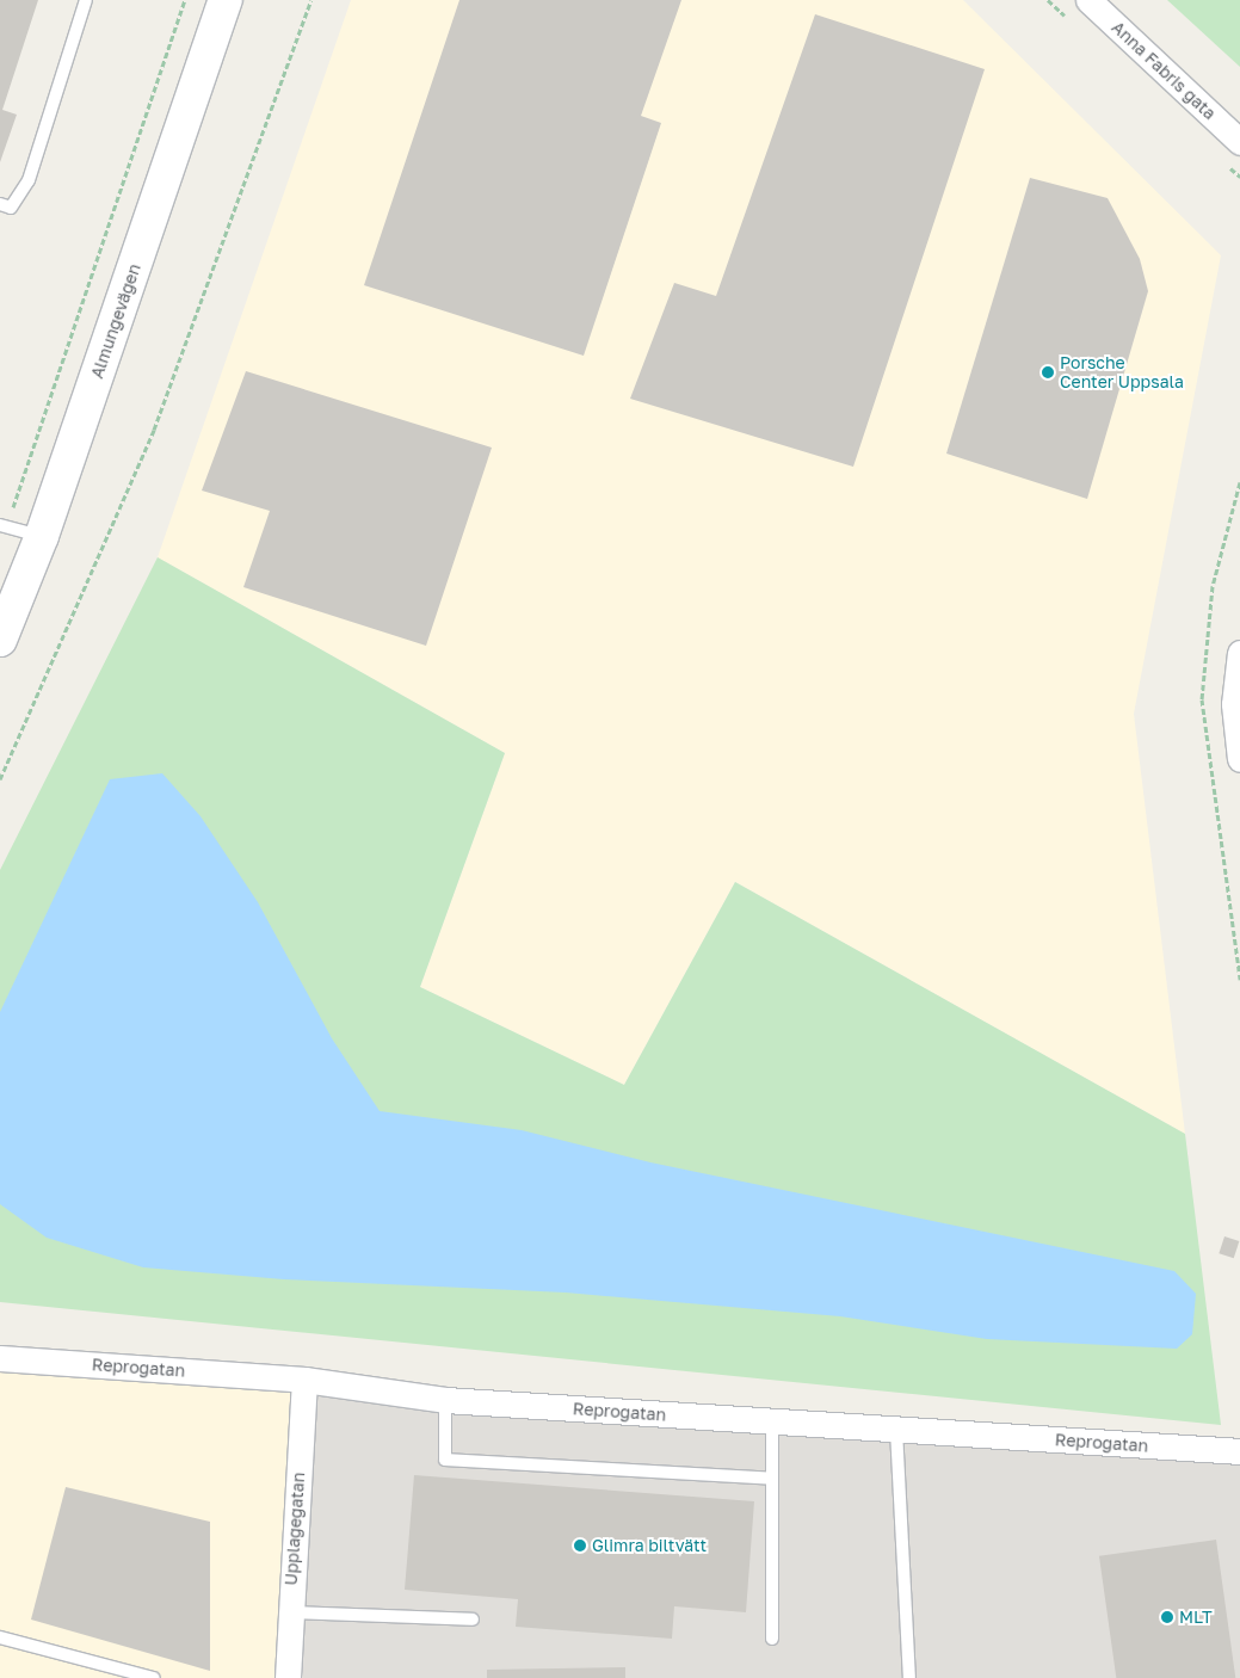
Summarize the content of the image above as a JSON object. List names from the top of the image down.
{
  "streets": {
    "main road": ["Almungevägen"],
    "street": ["Anna Fabris gata", "Reprogatan", "Upplagegatan"]
  },
  "crossings": [
    ["Reprogatan", "Upplagegatan"]
  ],
  "places": ["Porsche Center Uppsala", "Glimra biltvätt", "MLT"]
}
